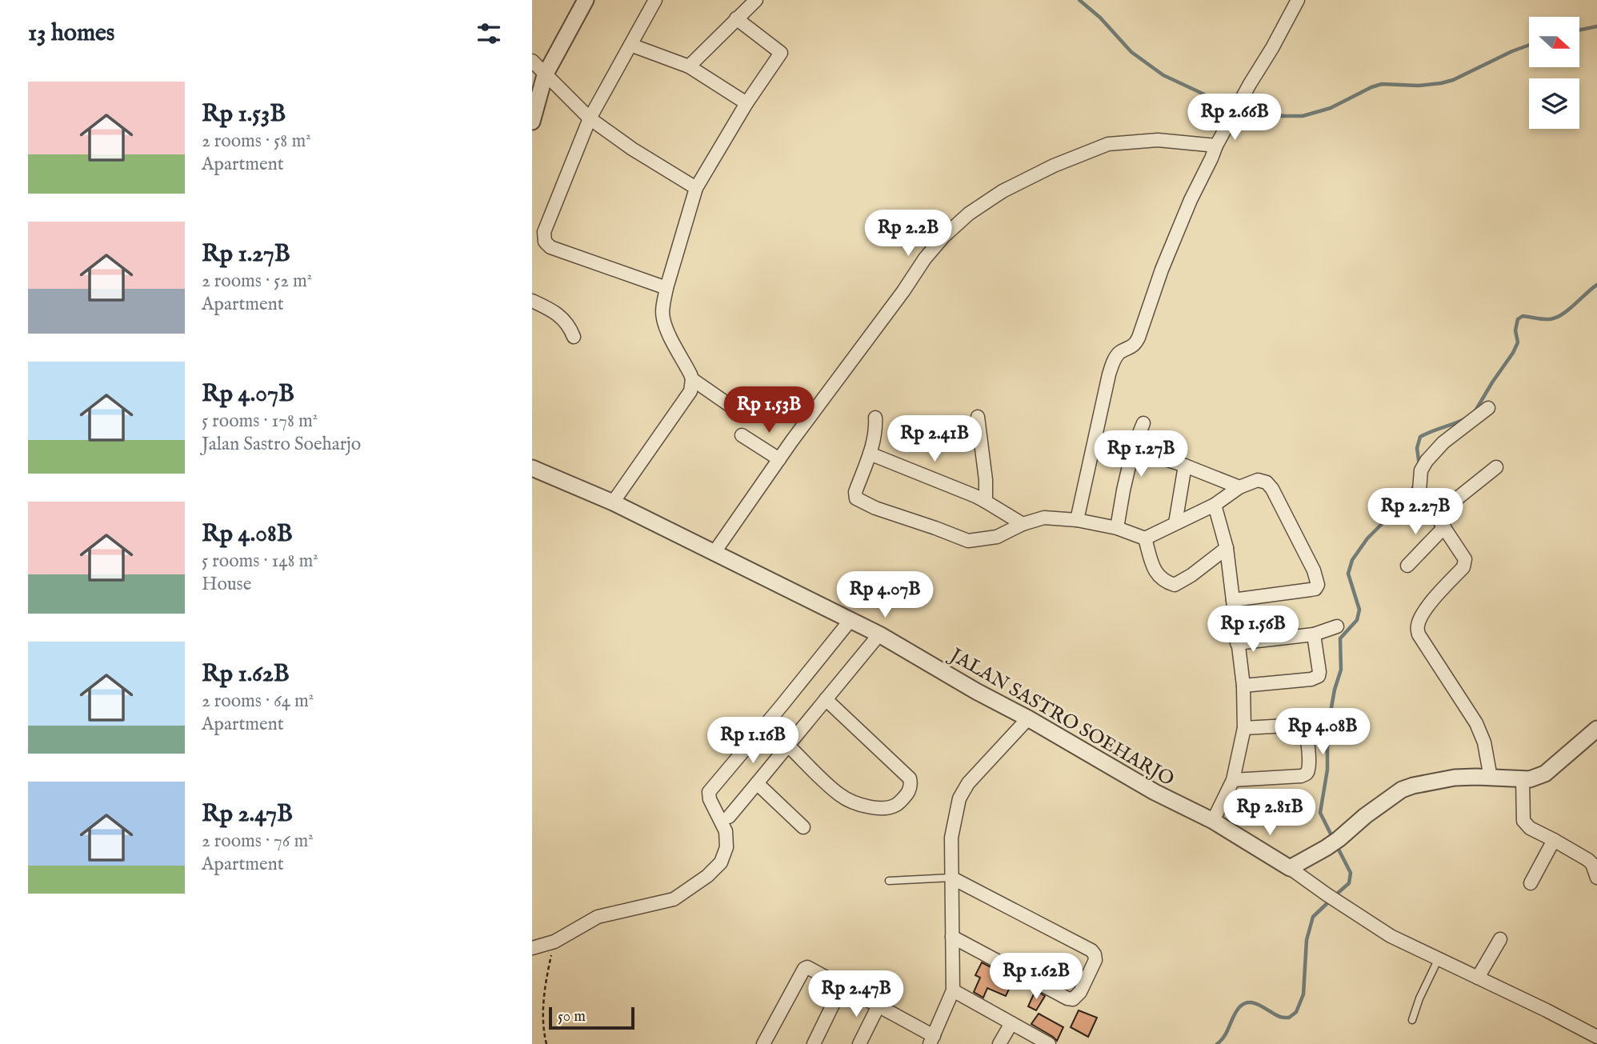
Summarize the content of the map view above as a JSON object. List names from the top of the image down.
{
  "streets": {
    "street": ["JALAN SASTRO SOEHARJO"]
  },
  "scale_bar": "50 m",
  "north": "right",
  "page": {
    "heading": "13 homes",
    "list": [
      {
        "name": "Rp 1.53B",
        "note": "2 rooms · 58 m² · Apartment"
      },
      {
        "name": "Rp 1.27B",
        "note": "2 rooms · 52 m² · Apartment"
      },
      {
        "name": "Rp 4.07B",
        "note": "5 rooms · 178 m² · Jalan Sastro Soeharjo"
      },
      {
        "name": "Rp 4.08B",
        "note": "5 rooms · 148 m² · House"
      },
      {
        "name": "Rp 1.62B",
        "note": "2 rooms · 64 m² · Apartment"
      },
      {
        "name": "Rp 2.47B",
        "note": "2 rooms · 76 m² · Apartment"
      }
    ],
    "price": [
      "Rp 2.66B",
      "Rp 2.2B",
      "Rp 1.53B",
      "Rp 2.41B",
      "Rp 1.27B",
      "Rp 2.27B",
      "Rp 4.07B",
      "Rp 1.56B",
      "Rp 4.08B",
      "Rp 1.16B",
      "Rp 2.81B",
      "Rp 1.62B",
      "Rp 2.47B"
    ],
    "scale": "50 m"
  }
}
